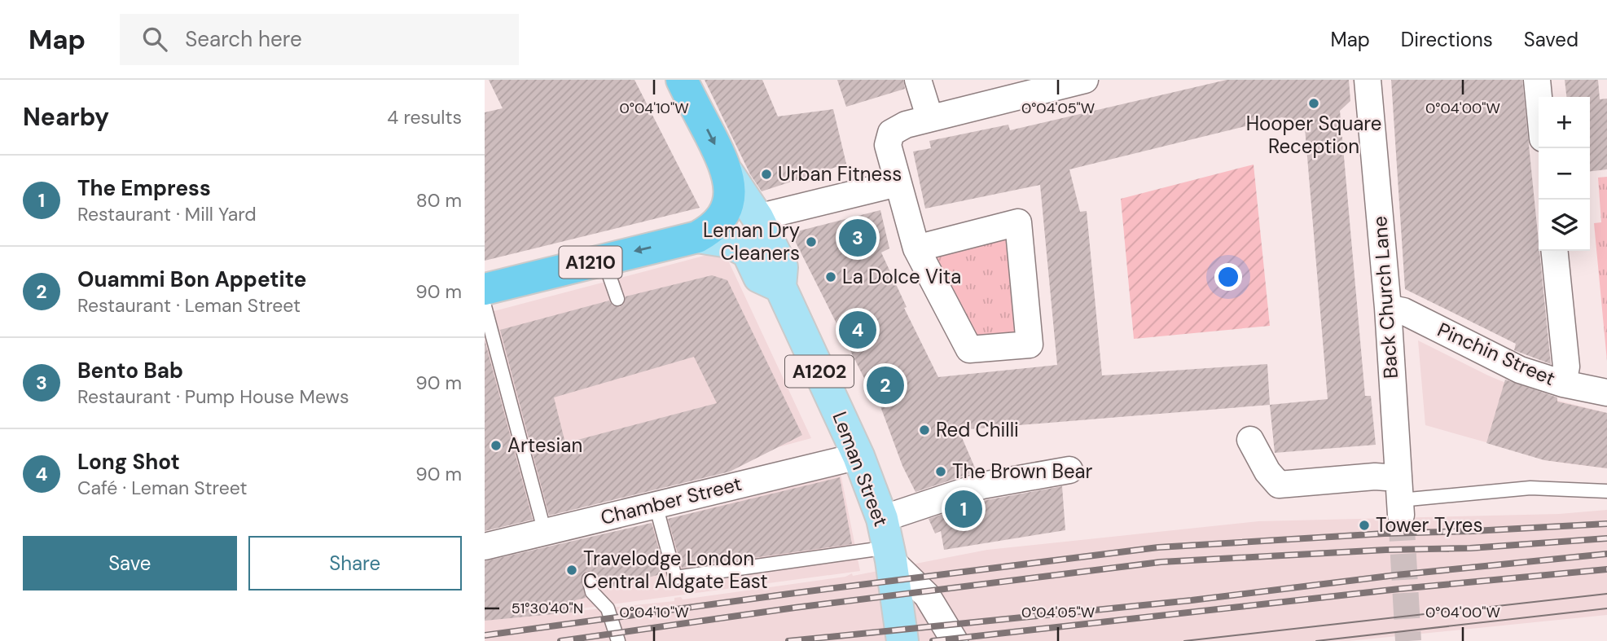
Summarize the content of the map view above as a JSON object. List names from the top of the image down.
{
  "streets": {
    "highway": ["A1210", "A1202", "Leman Street"],
    "street": ["Back Church Lane", "Pinchin Street", "Chamber Street"]
  },
  "crossings": [
    ["A1210", "Leman Street"],
    ["Back Church Lane", "Pinchin Street"],
    ["Leman Street", "Chamber Street"]
  ],
  "places": [
    "Hooper Square Reception",
    "Urban Fitness",
    "Leman Dry Cleaners",
    "La Dolce Vita",
    "Red Chilli",
    "Artesian",
    "The Brown Bear",
    "Tower Tyres",
    "Travelodge London Central Aldgate East"
  ],
  "page": {
    "header": "Map",
    "search": "Search here",
    "nav": ["Map", "Directions", "Saved"],
    "heading": ["Nearby", "4 results"],
    "map_buttons": ["+", "−"],
    "list": [
      {
        "mark": "1",
        "name": "The Empress",
        "note": "Restaurant · Mill Yard",
        "value": "80 m"
      },
      {
        "mark": "2",
        "name": "Ouammi Bon Appetite",
        "note": "Restaurant · Leman Street",
        "value": "90 m"
      },
      {
        "mark": "3",
        "name": "Bento Bab",
        "note": "Restaurant · Pump House Mews",
        "value": "90 m"
      },
      {
        "mark": "4",
        "name": "Long Shot",
        "note": "Café · Leman Street",
        "value": "90 m"
      }
    ],
    "pins": [
      "3",
      "4",
      "2",
      "1"
    ],
    "buttons": ["Save", "Share"]
  },
  "coordinates": [
    "0°04'10\"W",
    "0°04'05\"W",
    "0°04'00\"W",
    "51°30'40\"N"
  ]
}
